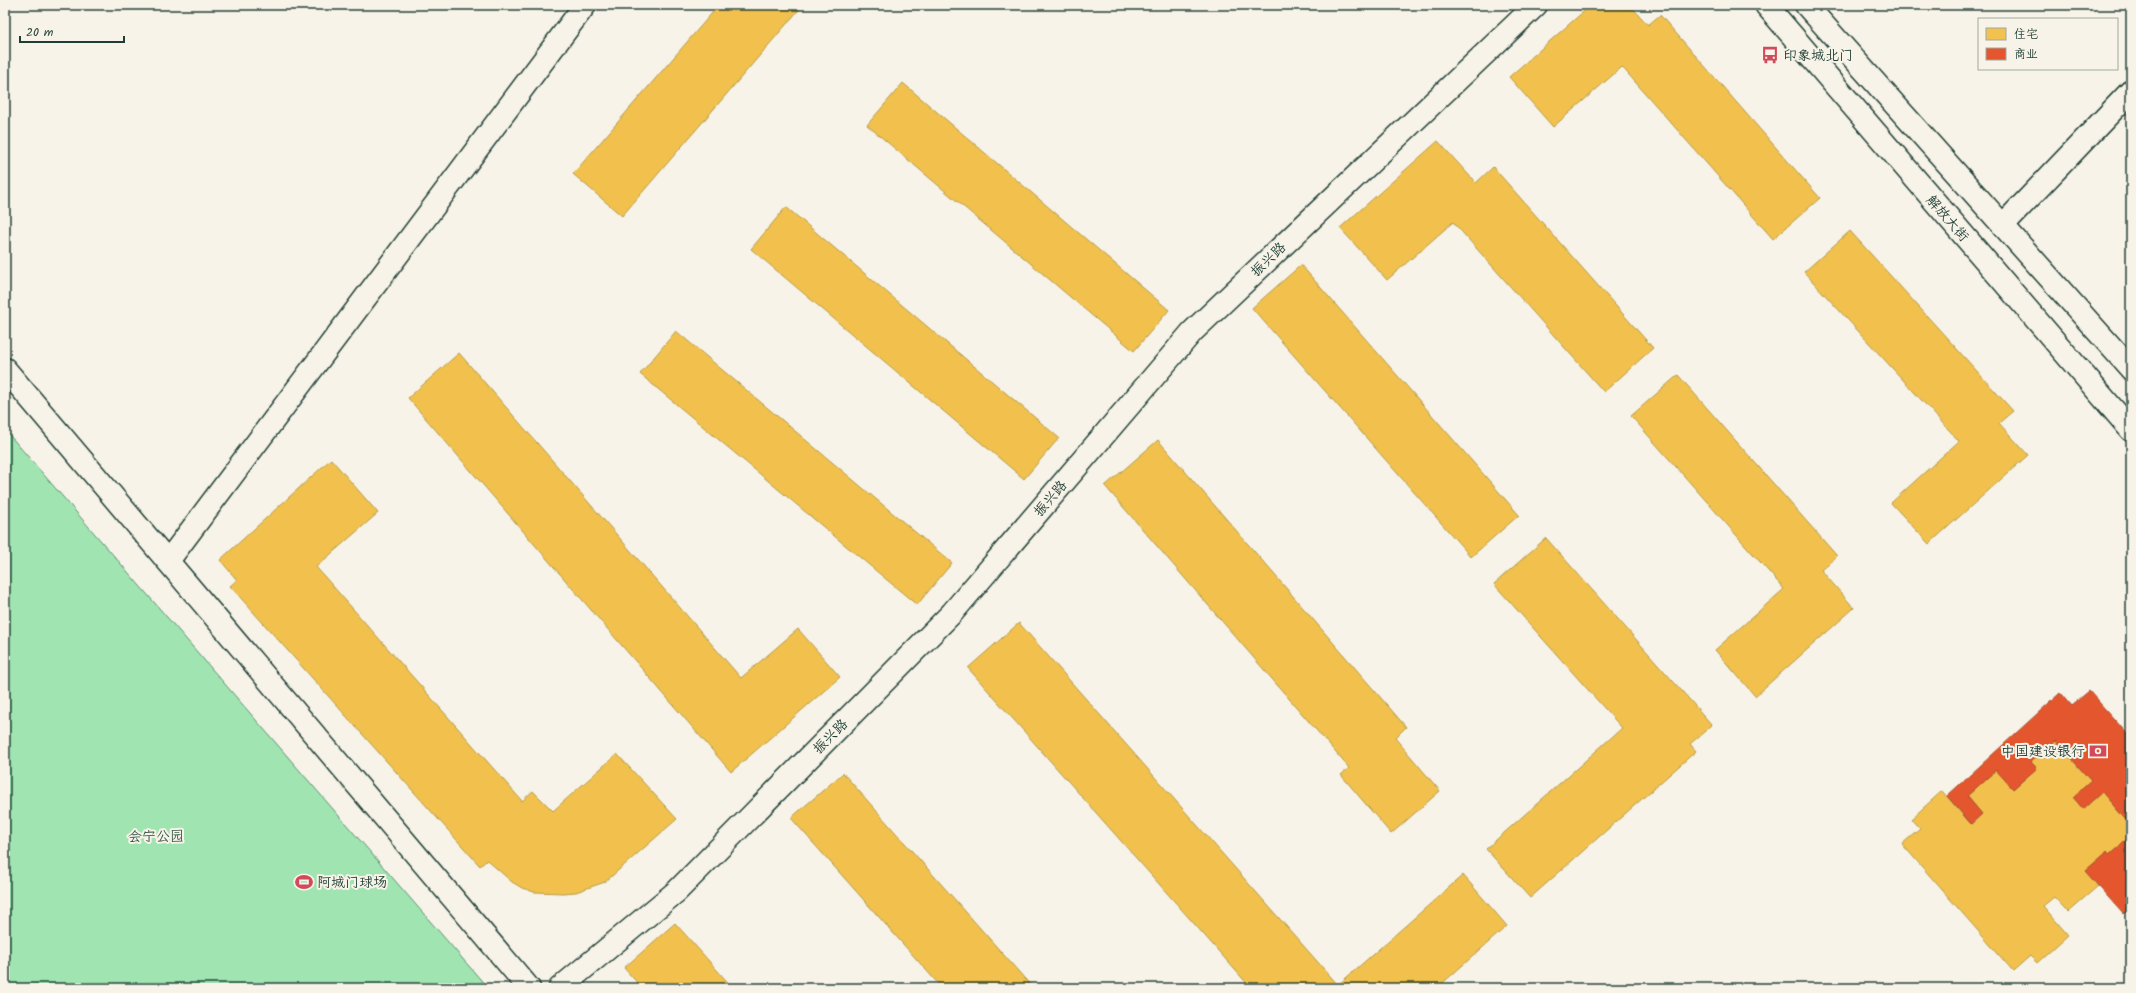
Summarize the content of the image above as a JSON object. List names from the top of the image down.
{
  "streets": {
    "street": ["解放大街", "振兴路"]
  },
  "parks": ["会宁公园"],
  "places": {
    "bus stop": ["印象城北门"],
    "bank": ["中国建设银行"],
    "sports": ["阿城门球场"]
  },
  "legend": ["住宅", "商业"],
  "scale_bar": "20 m"
}
